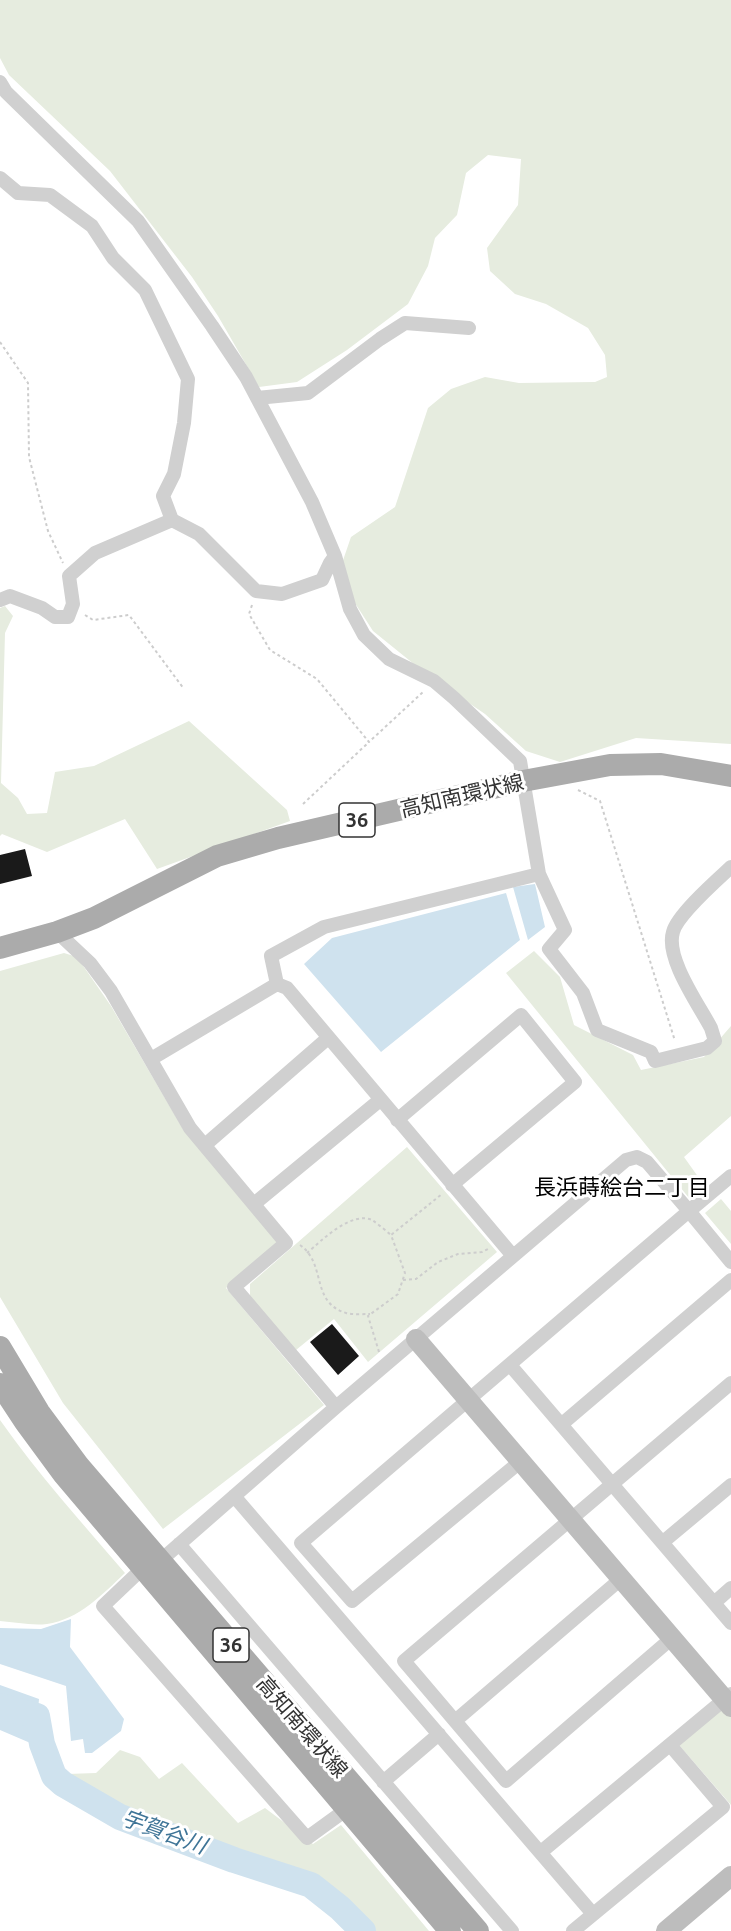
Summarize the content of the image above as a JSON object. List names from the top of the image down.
{
  "streets": {
    "main road": ["高知南環状線", "36"]
  },
  "districts": ["長浜蒔絵台二丁目"],
  "water": ["宇賀谷川"]
}
